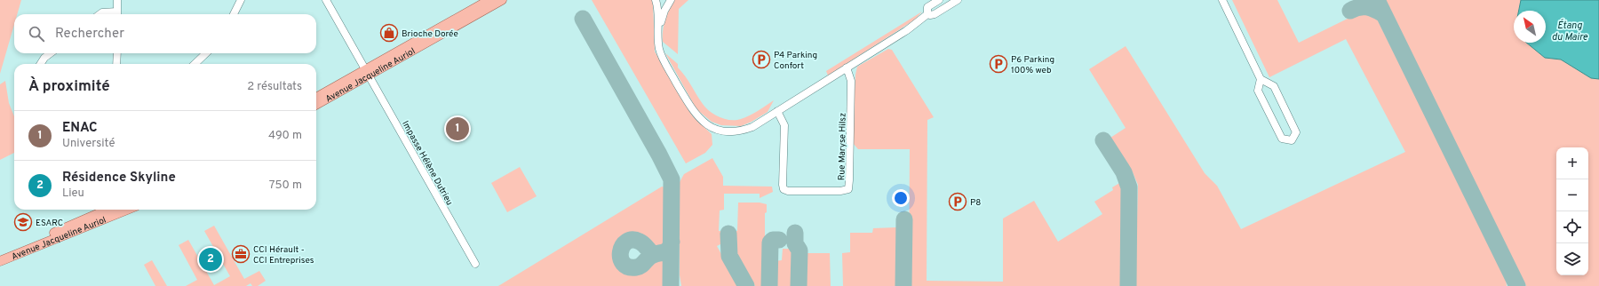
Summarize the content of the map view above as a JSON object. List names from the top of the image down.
{
  "streets": {
    "main road": ["Avenue Jacqueline Auriol"],
    "street": ["Rue Maryse Hilsz", "Impasse Hélène Dutrieu"]
  },
  "crossings": [
    ["Avenue Jacqueline Auriol", "Impasse Hélène Dutrieu"]
  ],
  "water": ["Étang du Maire"],
  "places": {
    "shop": ["Brioche Dorée"],
    "parking": ["P4 Parking Confort", "P6 Parking 100% web", "P8"],
    "school or university": ["ESARC"],
    "office": ["CCI Hérault - CCI Entreprises"]
  },
  "north": "top left",
  "page": {
    "search": "Rechercher",
    "heading": ["À proximité", "2 résultats"],
    "list": [
      {
        "mark": "1",
        "name": "ENAC",
        "note": "Université",
        "value": "490 m"
      },
      {
        "mark": "2",
        "name": "Résidence Skyline",
        "note": "Lieu",
        "value": "750 m"
      }
    ],
    "pins": ["1", "2"],
    "map_buttons": ["+", "−"]
  }
}
